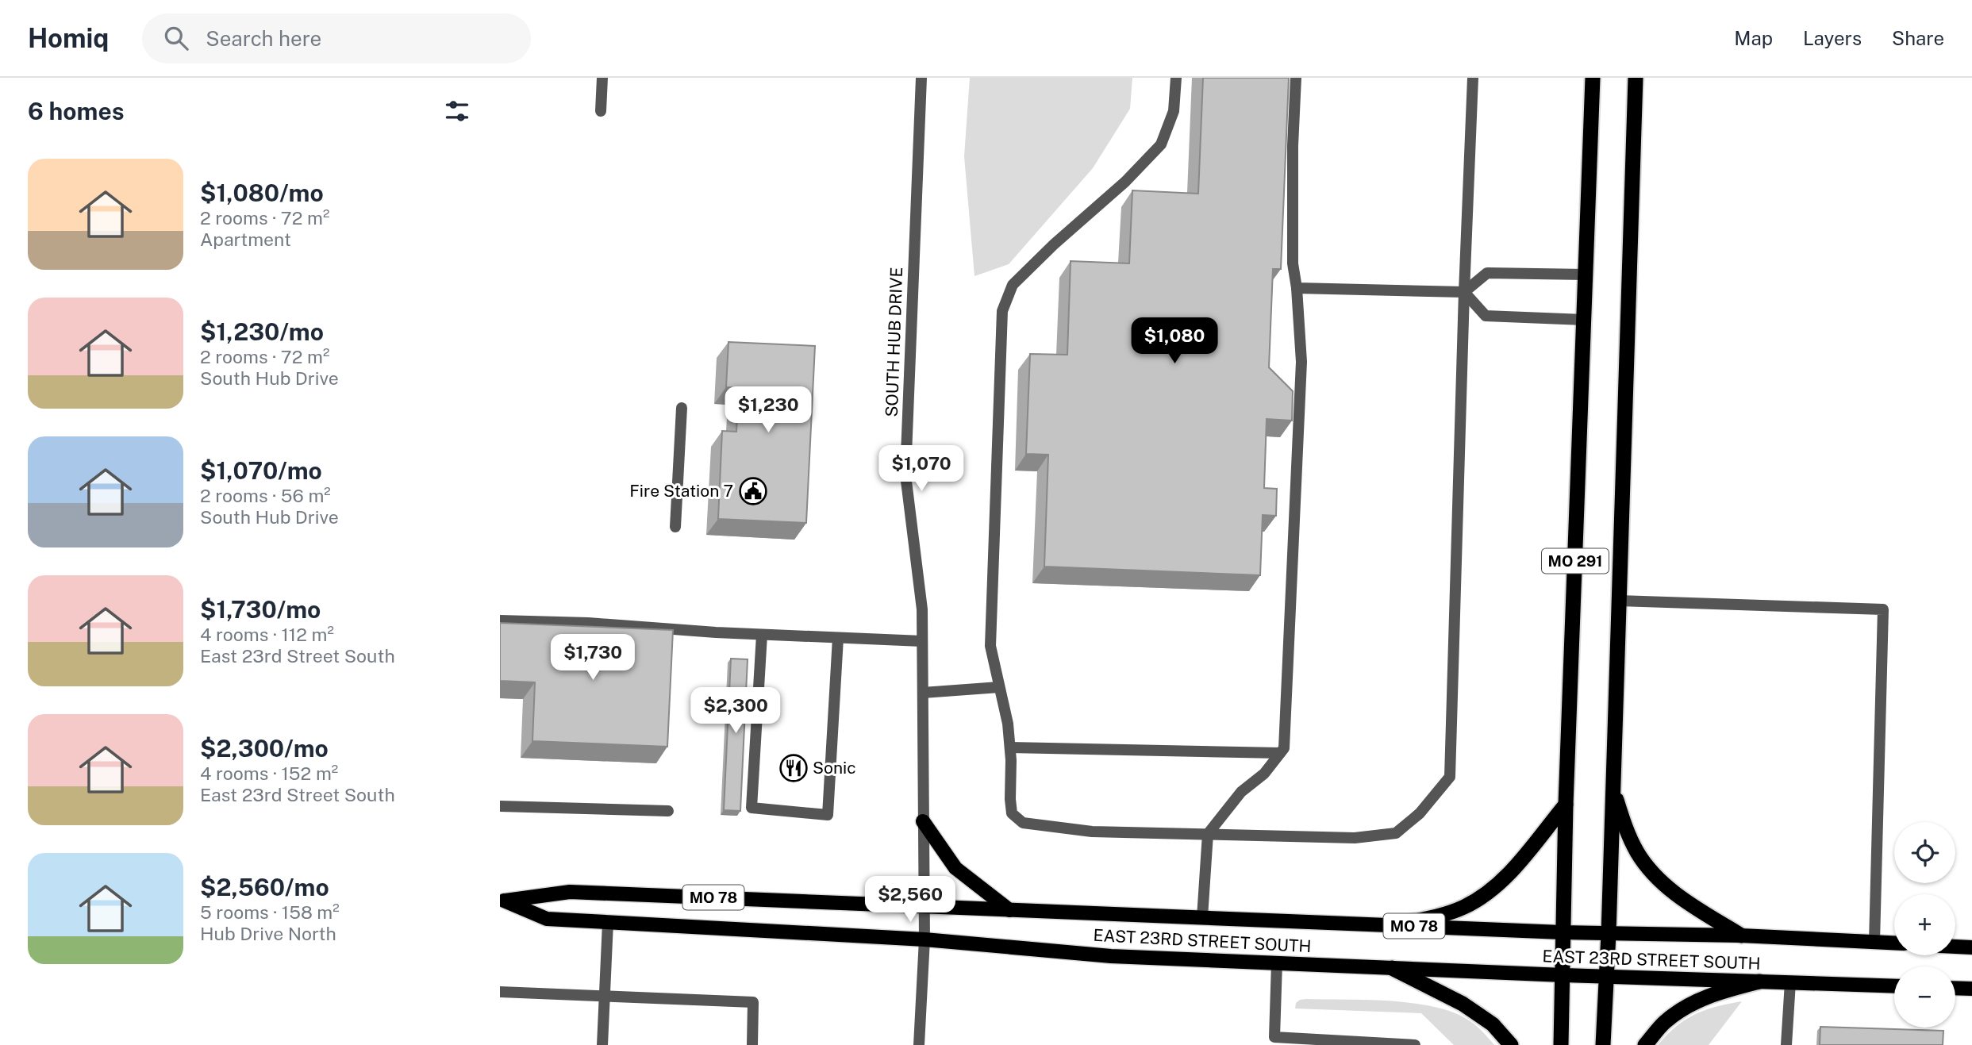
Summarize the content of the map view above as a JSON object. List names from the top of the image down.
{
  "streets": {
    "highway": ["MO 291"],
    "main road": ["MO 78", "EAST 23RD STREET SOUTH"],
    "street": ["SOUTH HUB DRIVE"]
  },
  "crossings": [
    ["SOUTH HUB DRIVE", "EAST 23RD STREET SOUTH"],
    ["MO 291", "EAST 23RD STREET SOUTH"]
  ],
  "places": {
    "public building": ["Fire Station 7"],
    "restaurant": ["Sonic"]
  },
  "page": {
    "header": "Homiq",
    "search": "Search here",
    "nav": ["Map", "Layers", "Share"],
    "heading": "6 homes",
    "list": [
      {
        "name": "$1,080/mo",
        "note": "2 rooms · 72 m² · Apartment"
      },
      {
        "name": "$1,230/mo",
        "note": "2 rooms · 72 m² · South Hub Drive"
      },
      {
        "name": "$1,070/mo",
        "note": "2 rooms · 56 m² · South Hub Drive"
      },
      {
        "name": "$1,730/mo",
        "note": "4 rooms · 112 m² · East 23rd Street South"
      },
      {
        "name": "$2,300/mo",
        "note": "4 rooms · 152 m² · East 23rd Street South"
      },
      {
        "name": "$2,560/mo",
        "note": "5 rooms · 158 m² · Hub Drive North"
      }
    ],
    "price": [
      "$1,080",
      "$1,230",
      "$1,070",
      "$1,730",
      "$2,300",
      "$2,560"
    ],
    "map_buttons": ["+", "−"]
  }
}
